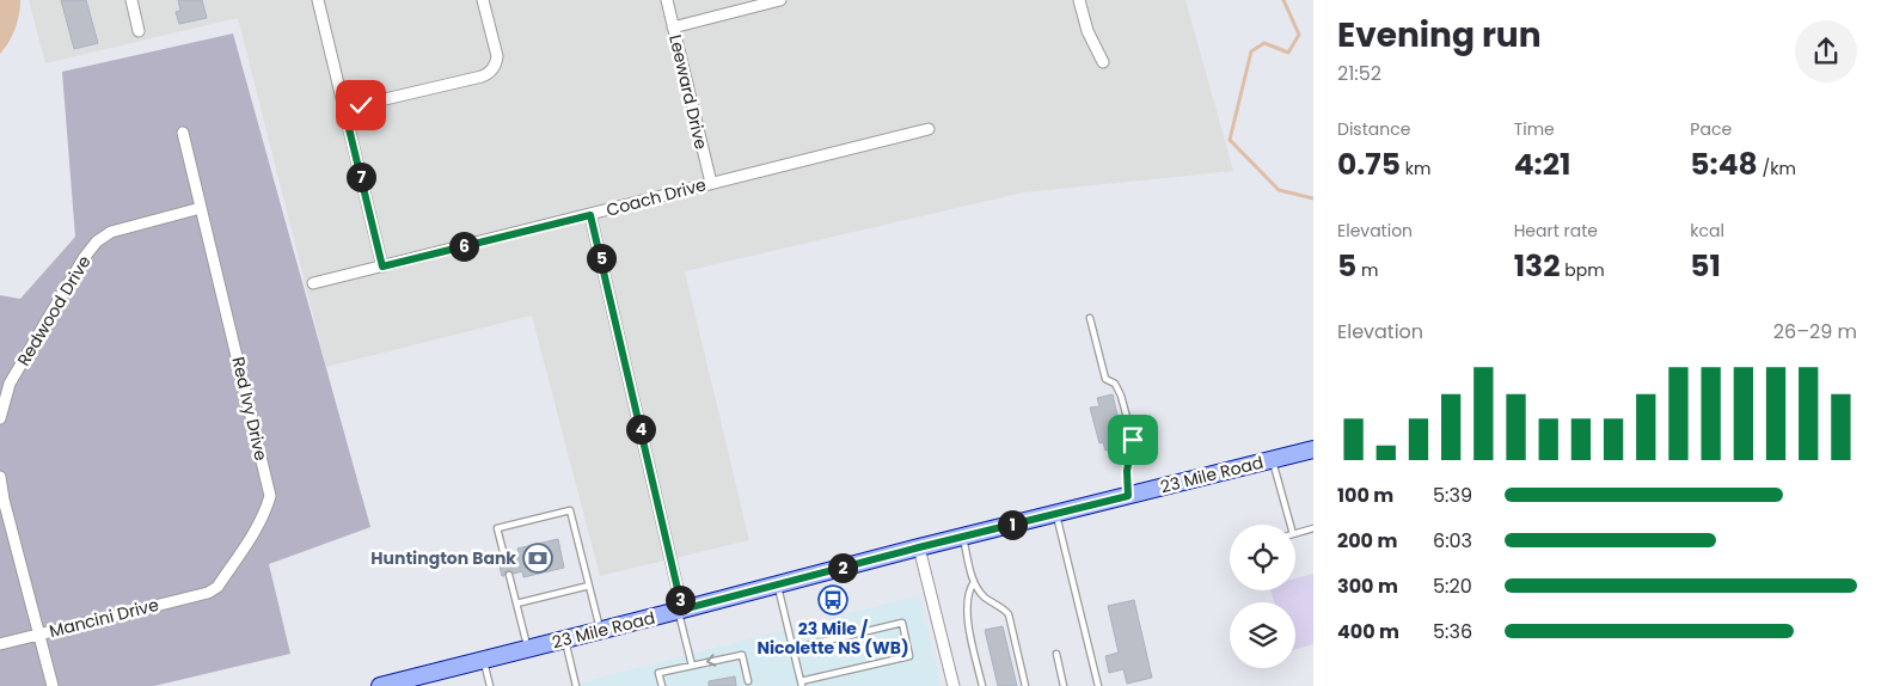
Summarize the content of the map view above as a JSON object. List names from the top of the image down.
{
  "streets": {
    "main road": ["23 Mile Road"],
    "street": [
      "Leeward Drive",
      "Coach Drive",
      "Redwood Drive",
      "Red Ivy Drive",
      "Mancini Drive"
    ]
  },
  "crossings": [
    ["Leeward Drive", "Coach Drive"],
    ["Redwood Drive", "Red Ivy Drive"],
    ["Red Ivy Drive", "Mancini Drive"]
  ],
  "places": {
    "bank": ["Huntington Bank"],
    "bus stop": ["23 Mile / Nicolette NS (WB)"]
  },
  "page": {
    "heading": ["Evening run", "21:52"],
    "stats": [
      ["Distance", "0.75 km"],
      ["Time", "4:21"],
      ["Pace", "5:48 /km"],
      ["Elevation", "5 m"],
      ["Heart rate", "132 bpm"],
      ["kcal", "51"]
    ],
    "pins": [
      "7",
      "6",
      "5",
      "4",
      "1",
      "2",
      "3"
    ],
    "chart": ["Elevation", "26–29 m"],
    "list": [
      {
        "name": "100 m",
        "note": "5:39"
      },
      {
        "name": "200 m",
        "note": "6:03"
      },
      {
        "name": "300 m",
        "note": "5:20"
      },
      {
        "name": "400 m",
        "note": "5:36"
      }
    ]
  }
}
